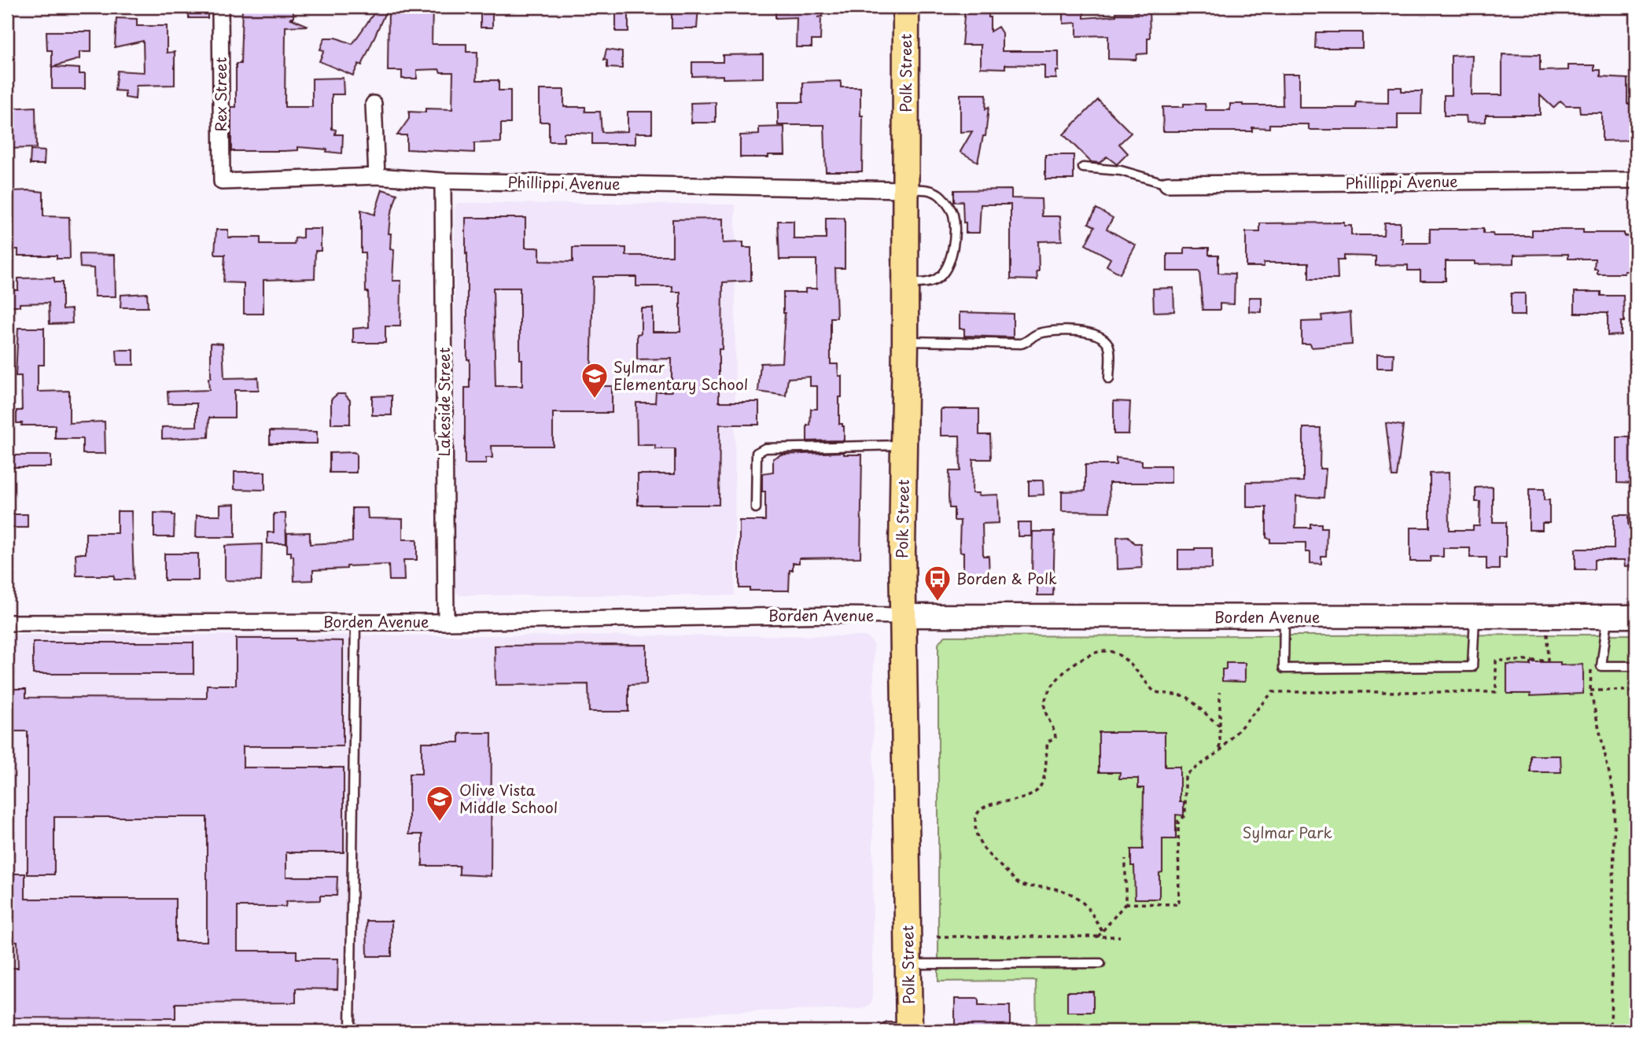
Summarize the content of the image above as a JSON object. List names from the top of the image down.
{
  "streets": {
    "main road": ["Polk Street"],
    "street": [
      "Rex Street",
      "Phillippi Avenue",
      "Lakeside Street",
      "Borden Avenue"
    ]
  },
  "crossings": [
    ["Polk Street", "Phillippi Avenue"],
    ["Polk Street", "Borden Avenue"],
    ["Rex Street", "Phillippi Avenue"],
    ["Phillippi Avenue", "Lakeside Street"],
    ["Lakeside Street", "Borden Avenue"]
  ],
  "parks": ["Sylmar Park"],
  "places": {
    "school or university": ["Sylmar Elementary School", "Olive Vista Middle School"],
    "bus stop": ["Borden & Polk"]
  }
}
